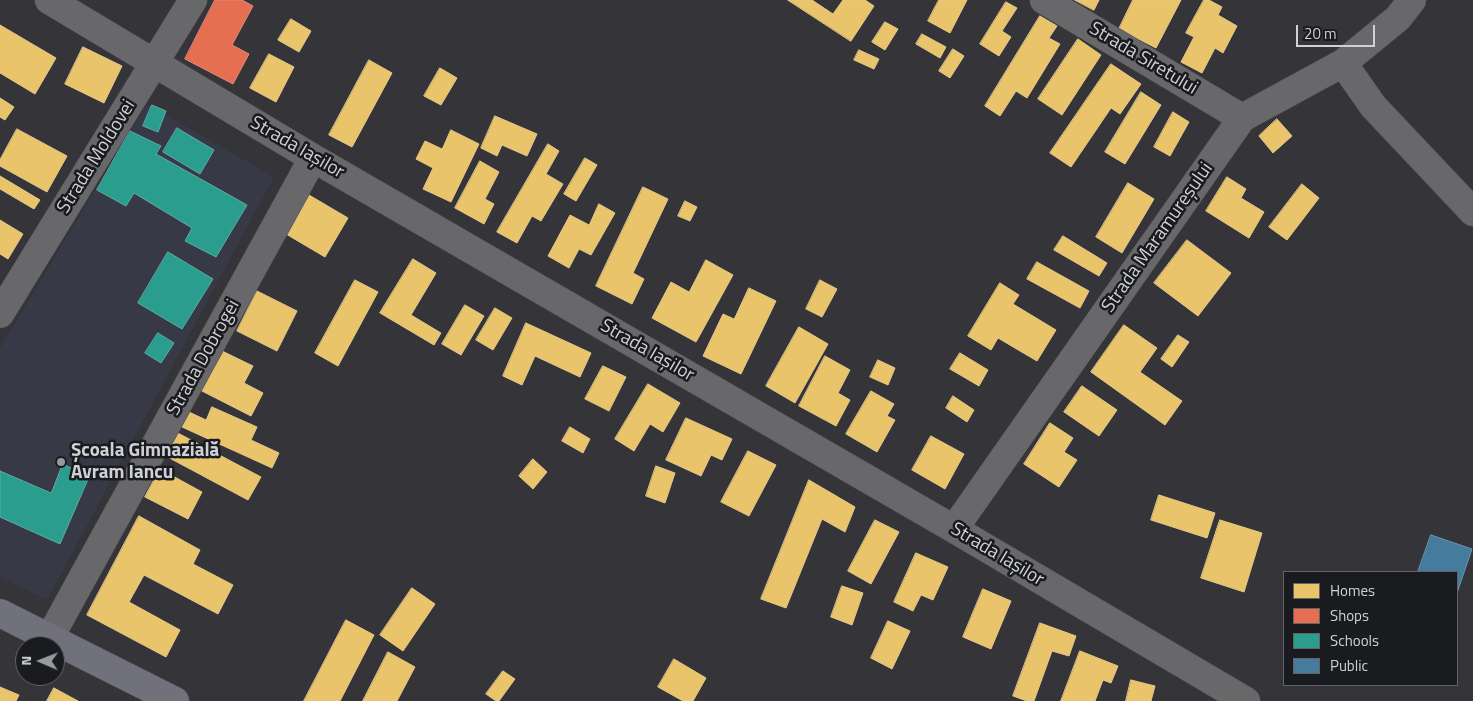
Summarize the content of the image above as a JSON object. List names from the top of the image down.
{
  "streets": {
    "street": [
      "Strada Siretului",
      "Strada Iașilor",
      "Strada Moldovei",
      "Strada Maramureșului",
      "Strada Dobrogei"
    ]
  },
  "crossings": [
    ["Strada Siretului", "Strada Maramureșului"],
    ["Strada Iașilor", "Strada Moldovei"],
    ["Strada Iașilor", "Strada Maramureșului"],
    ["Strada Iașilor", "Strada Dobrogei"]
  ],
  "places": ["Școala Gimnazială Avram Iancu"],
  "legend": [
    "Homes",
    "Shops",
    "Schools",
    "Public"
  ],
  "scale_bar": "20 m",
  "north": "left"
}
